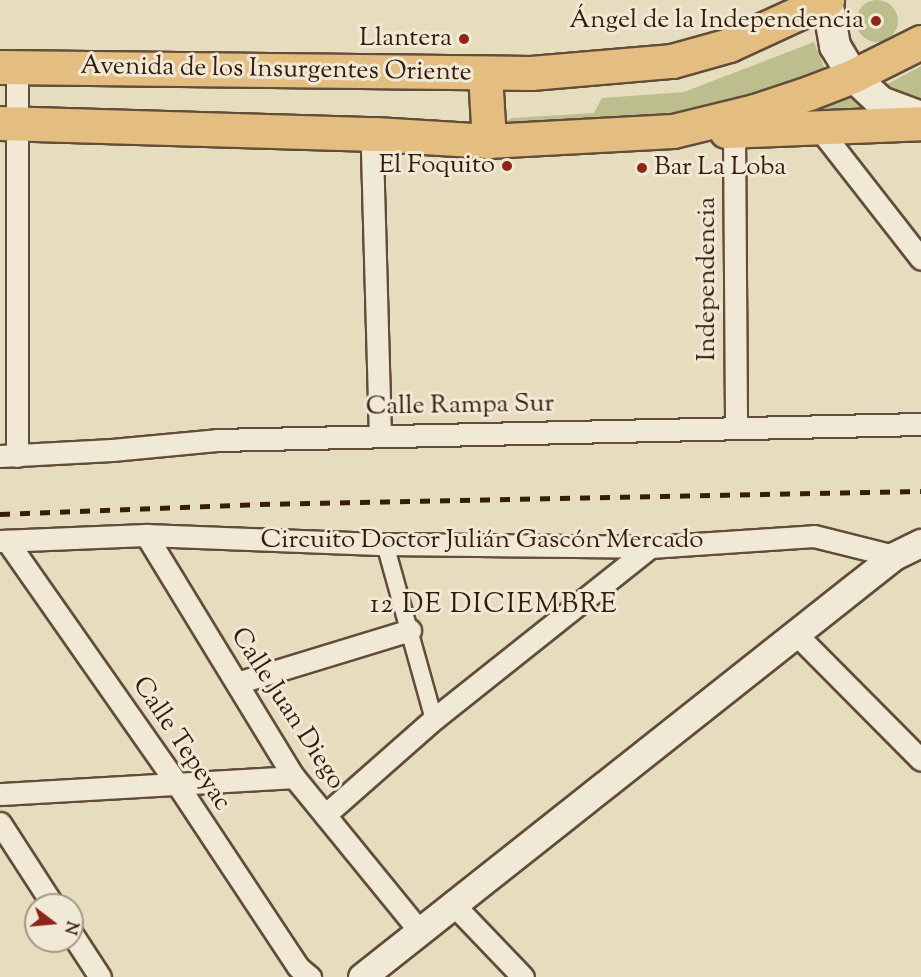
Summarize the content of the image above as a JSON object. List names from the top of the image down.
{
  "streets": {
    "highway": ["Avenida de los Insurgentes Oriente"],
    "street": [
      "Independencia",
      "Calle Rampa Sur",
      "Circuito Doctor Julián Gascón Mercado",
      "Calle Juan Diego",
      "Calle Tepeyac"
    ]
  },
  "crossings": [
    ["Independencia", "Calle Rampa Sur"],
    ["Circuito Doctor Julián Gascón Mercado", "Calle Juan Diego"],
    ["Circuito Doctor Julián Gascón Mercado", "Calle Tepeyac"]
  ],
  "districts": ["12 DE DICIEMBRE"],
  "places": [
    "Ángel de la Independencia",
    "Llantera",
    "El Foquito",
    "Bar La Loba"
  ],
  "north": "right"
}
